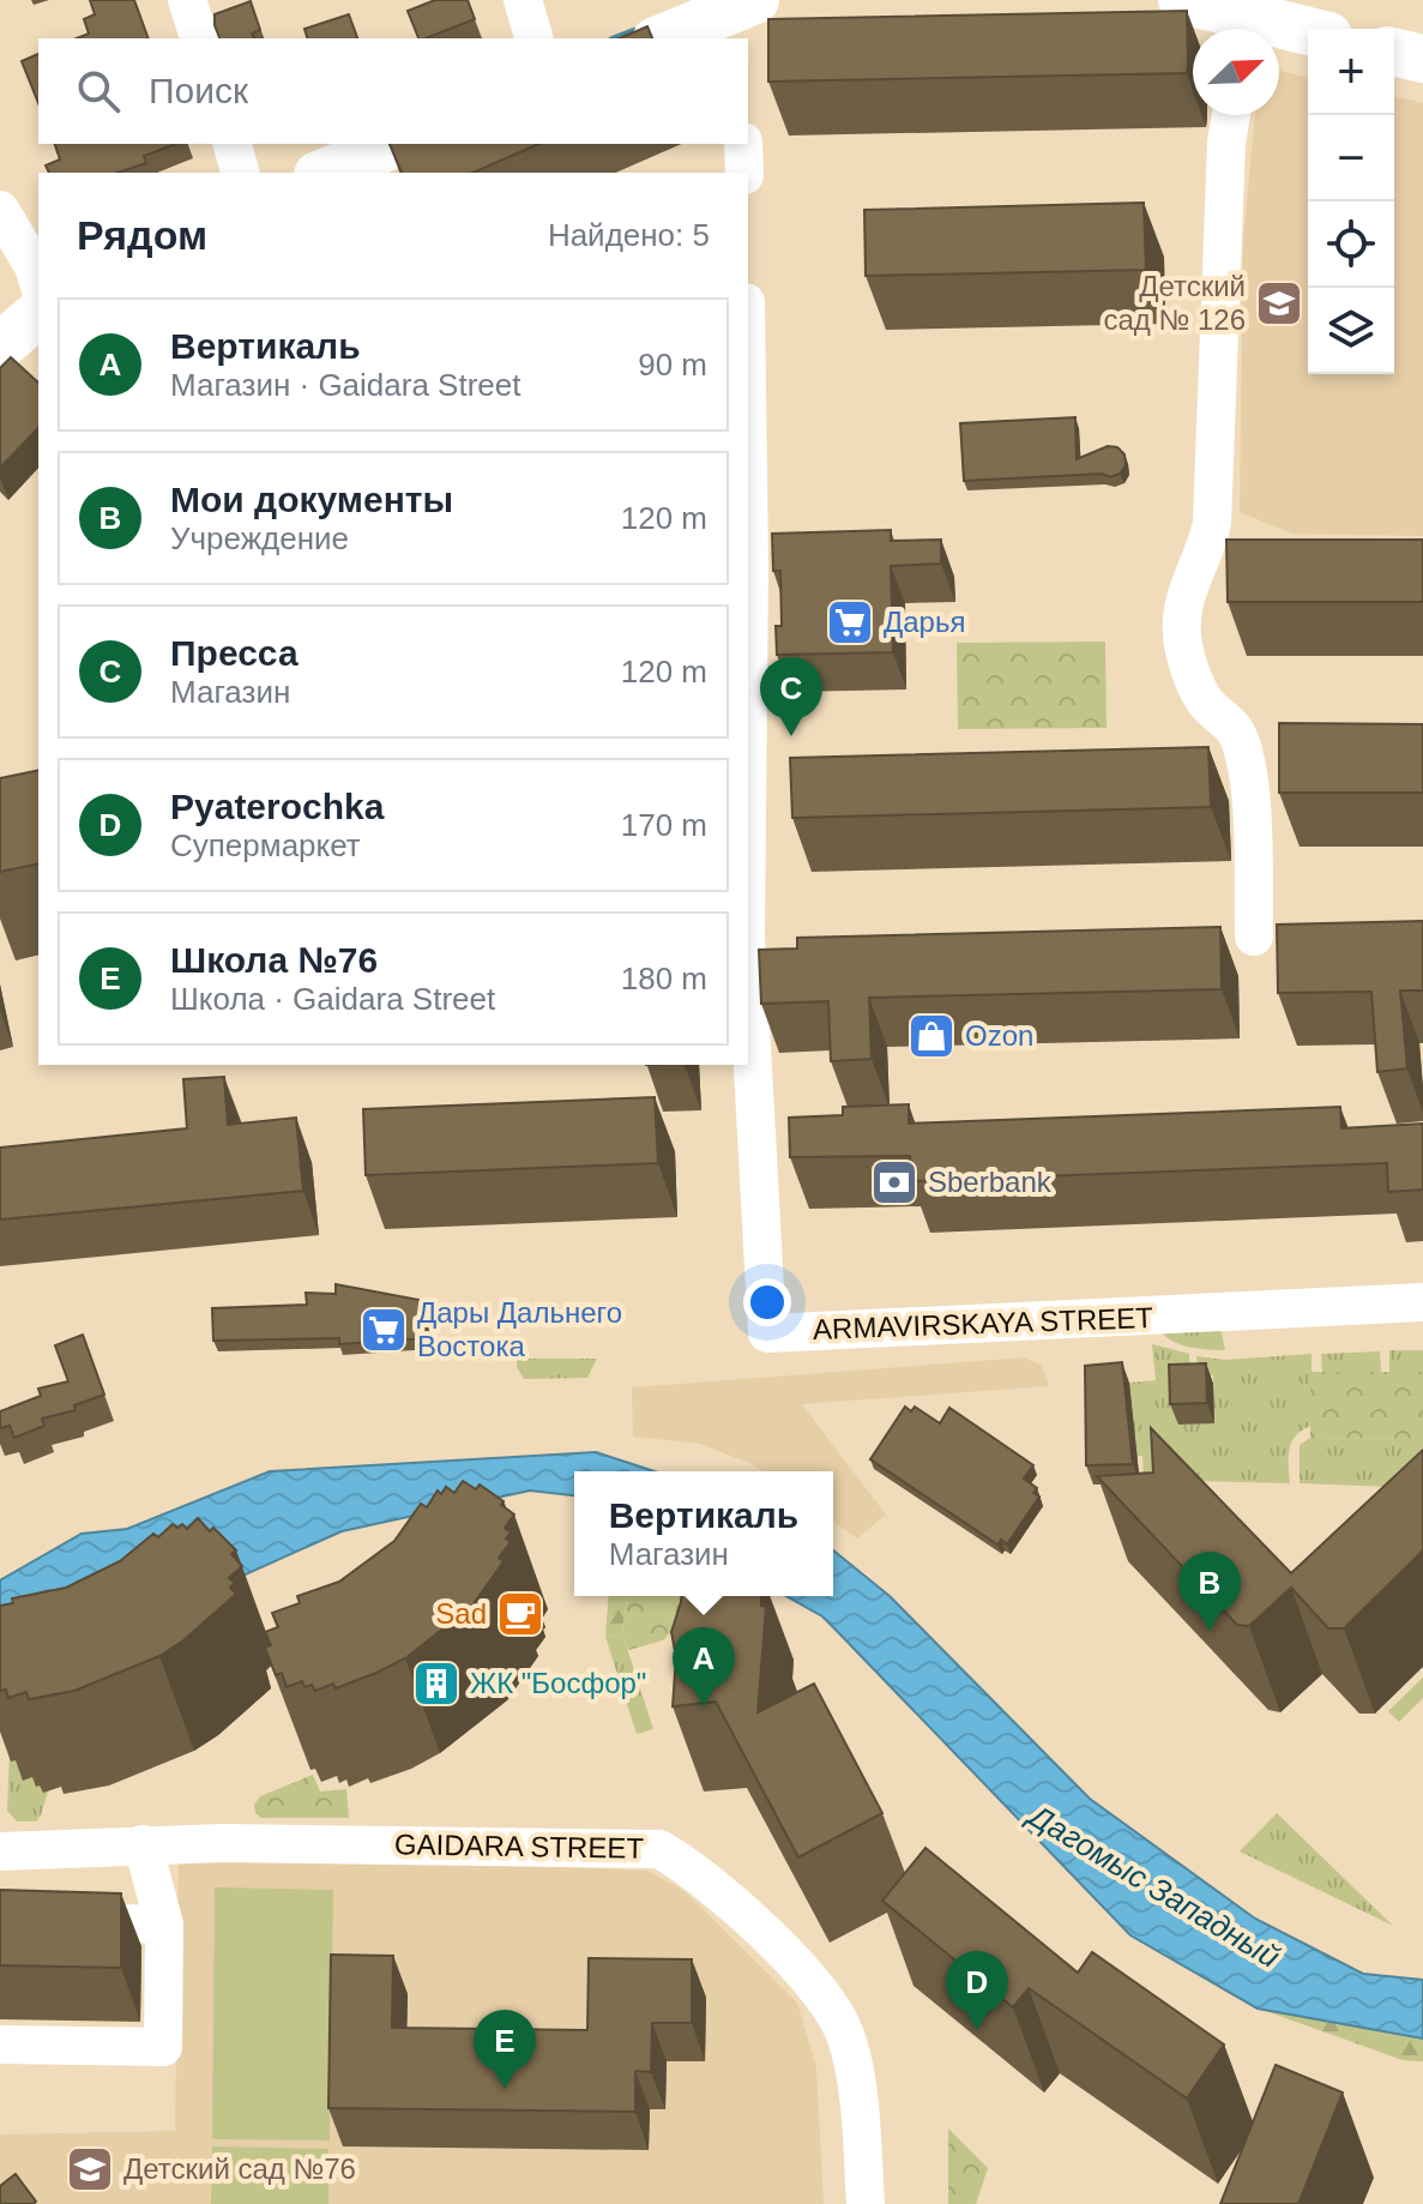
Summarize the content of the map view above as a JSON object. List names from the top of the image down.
{
  "streets": {
    "street": ["ARMAVIRSKAYA STREET", "GAIDARA STREET"]
  },
  "water": ["Дагомыс Западный"],
  "places": {
    "school or university": ["Детский сад № 126", "Детский сад №76"],
    "supermarket": ["Дарья", "Дары Дальнего Востока"],
    "shop": ["Ozon"],
    "bank": ["Sberbank"],
    "cafe": ["Sad"],
    "building": ["ЖК \"Босфор\""]
  },
  "north": "top right",
  "page": {
    "map_buttons": ["+", "−"],
    "search": "Поиск",
    "heading": ["Рядом", "Найдено: 5"],
    "list": [
      {
        "mark": "A",
        "name": "Вертикаль",
        "note": "Магазин · Gaidara Street",
        "value": "90 m"
      },
      {
        "mark": "B",
        "name": "Мои документы",
        "note": "Учреждение",
        "value": "120 m"
      },
      {
        "mark": "C",
        "name": "Пресса",
        "note": "Магазин",
        "value": "120 m"
      },
      {
        "mark": "D",
        "name": "Pyaterochka",
        "note": "Супермаркет",
        "value": "170 m"
      },
      {
        "mark": "E",
        "name": "Школа №76",
        "note": "Школа · Gaidara Street",
        "value": "180 m"
      }
    ],
    "pins": [
      "C",
      "B",
      "A",
      "D",
      "E"
    ],
    "popup": ["Вертикаль", "Магазин"]
  }
}
